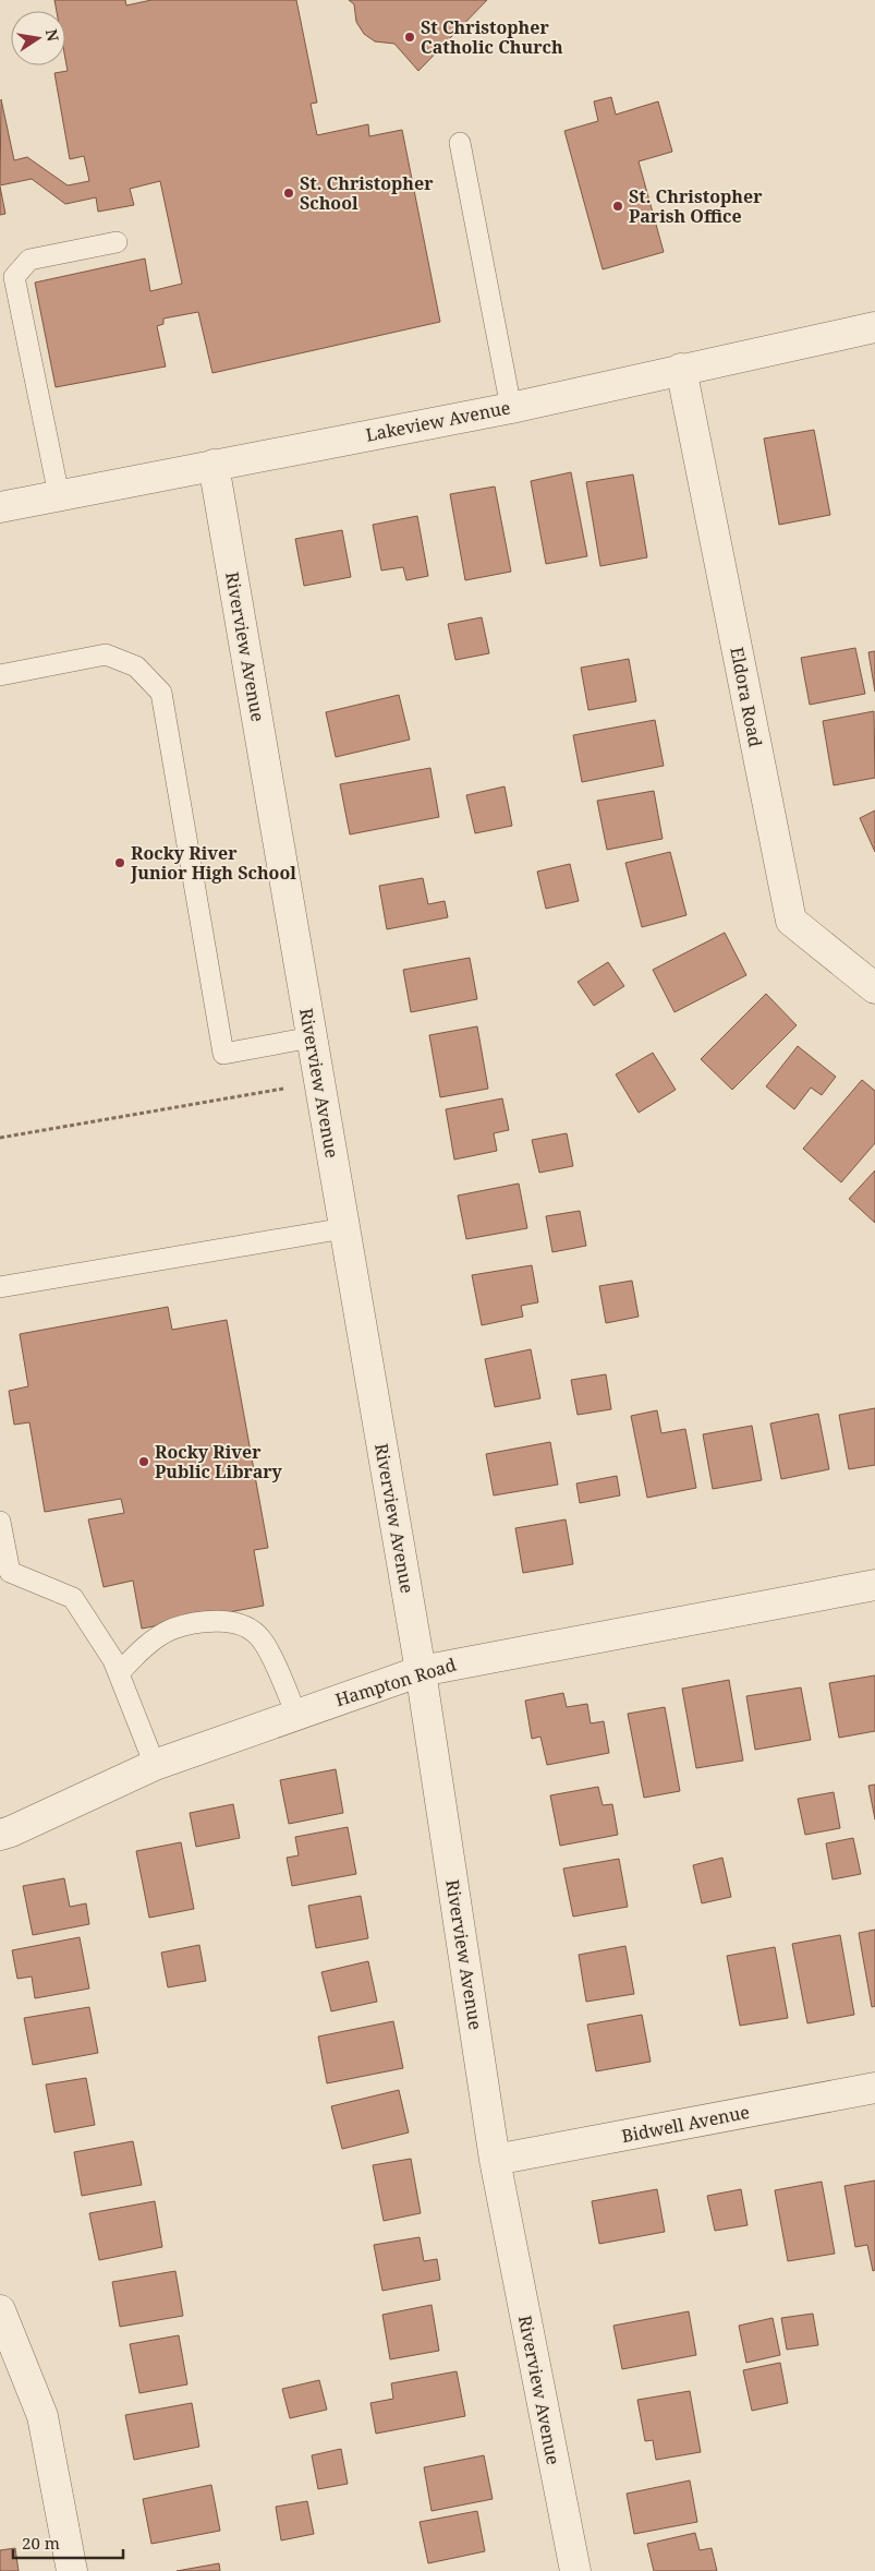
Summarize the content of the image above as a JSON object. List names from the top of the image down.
{
  "streets": {
    "street": [
      "Lakeview Avenue",
      "Riverview Avenue",
      "Eldora Road",
      "Hampton Road",
      "Bidwell Avenue"
    ]
  },
  "crossings": [
    ["Lakeview Avenue", "Riverview Avenue"],
    ["Lakeview Avenue", "Eldora Road"],
    ["Riverview Avenue", "Hampton Road"],
    ["Riverview Avenue", "Bidwell Avenue"]
  ],
  "places": [
    "St Christopher Catholic Church",
    "St. Christopher School",
    "St. Christopher Parish Office",
    "Rocky River Junior High School",
    "Rocky River Public Library"
  ],
  "scale_bar": "20 m",
  "north": "right"
}
